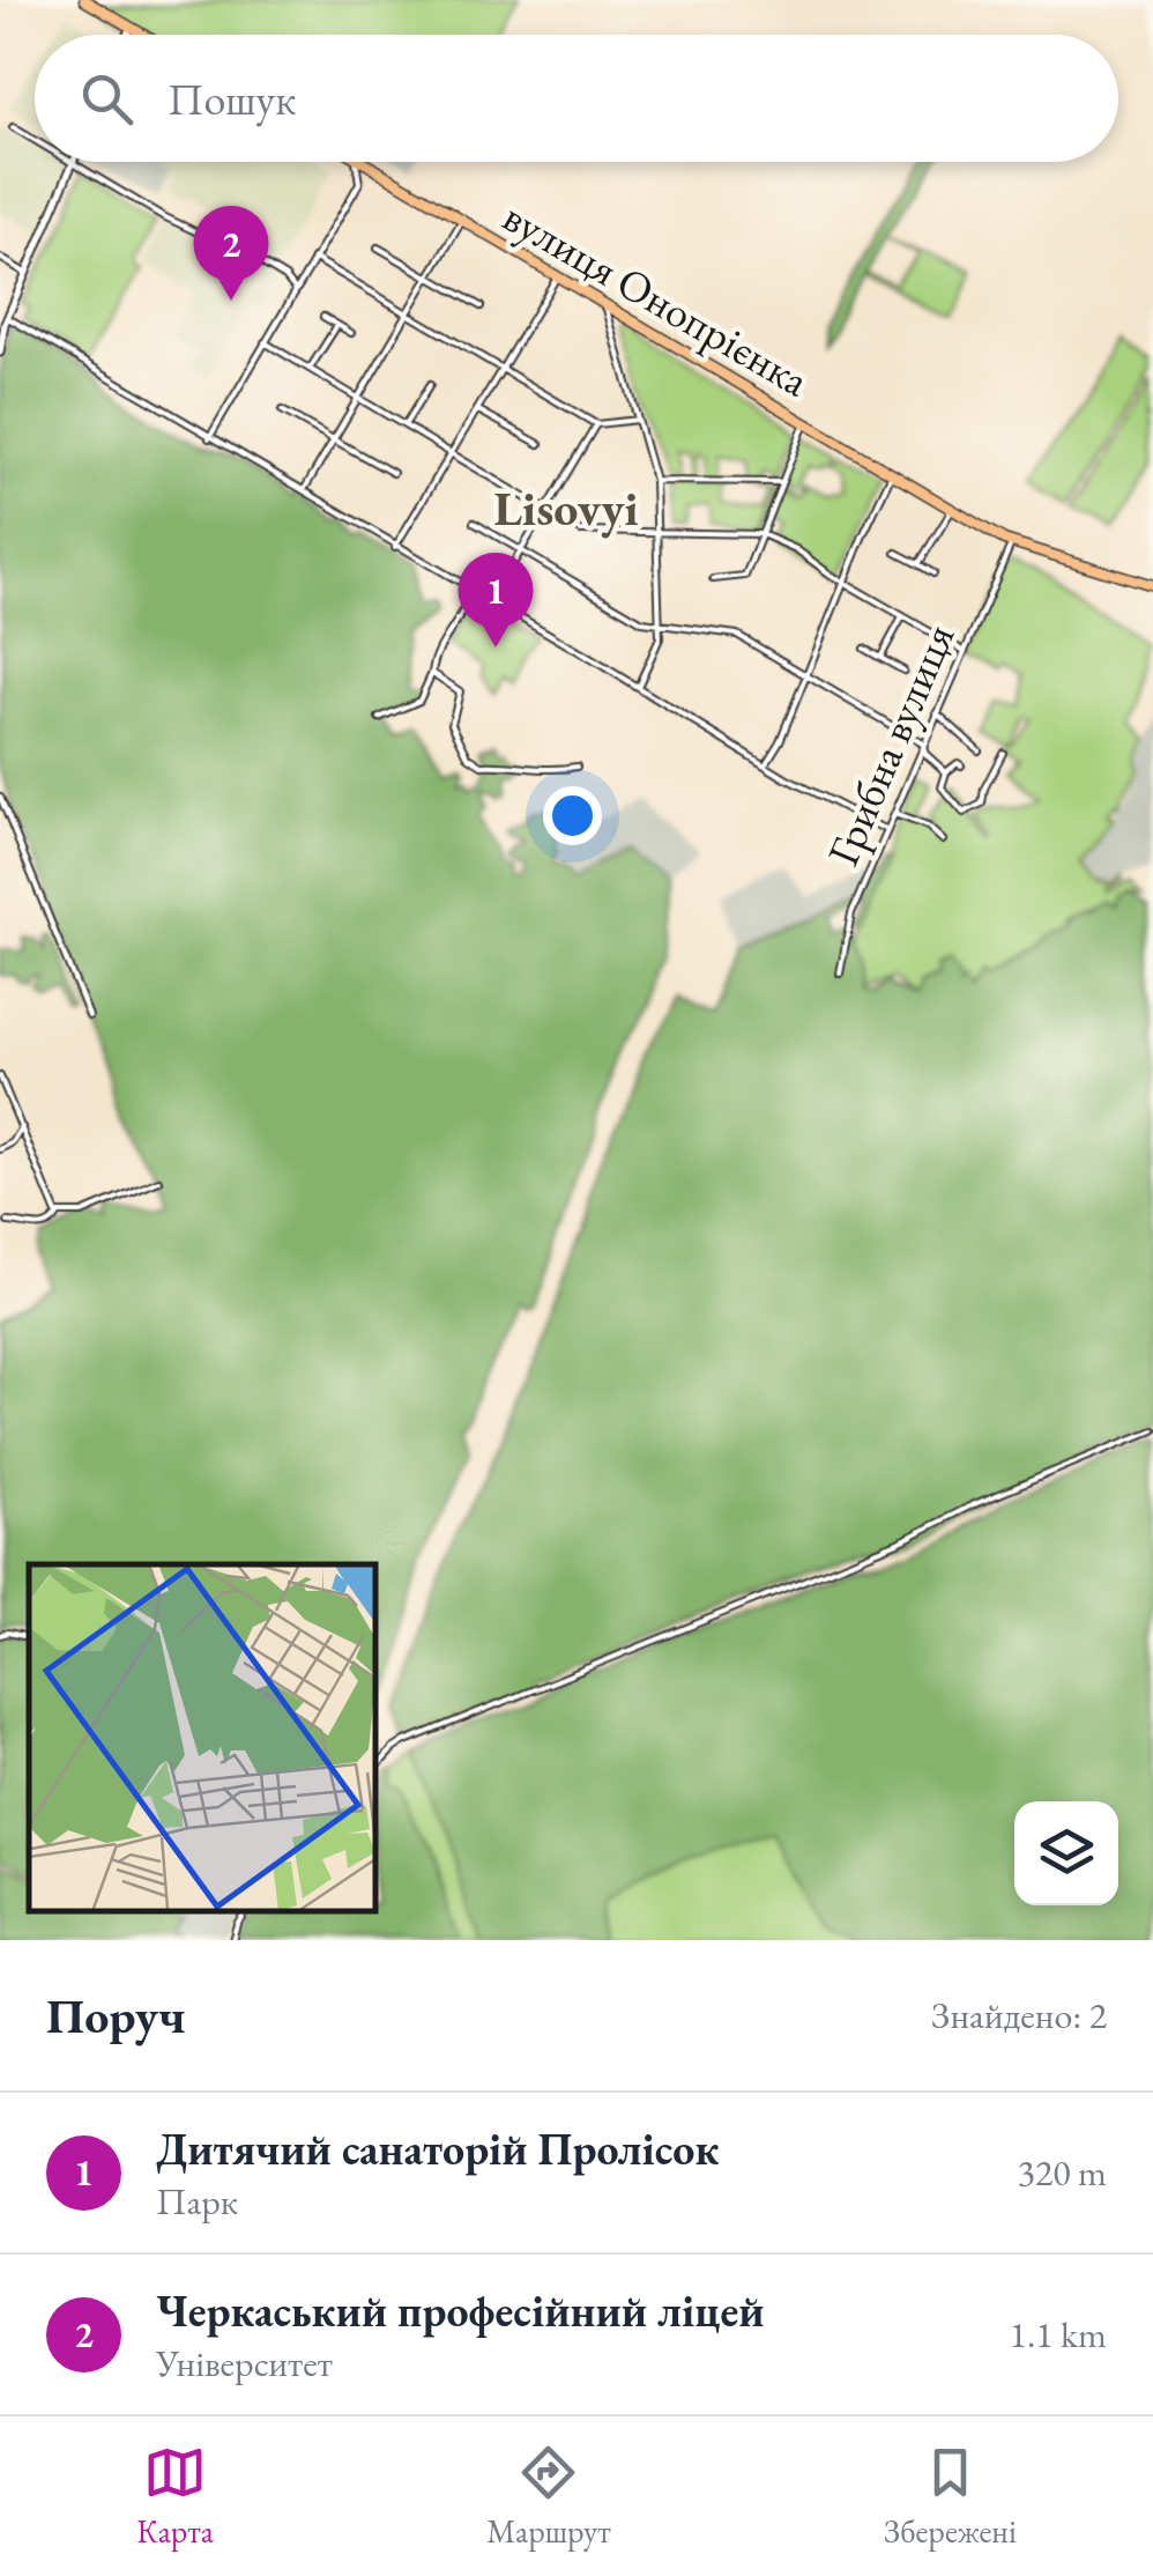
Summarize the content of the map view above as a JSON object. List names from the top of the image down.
{
  "streets": {
    "main road": ["вулиця Онопрієнка"],
    "street": ["Грибна вулиця"]
  },
  "crossings": [
    ["вулиця Онопрієнка", "Грибна вулиця"]
  ],
  "districts": ["Lisovyi"],
  "page": {
    "search": "Пошук",
    "pins": ["2", "1"],
    "heading": ["Поруч", "Знайдено: 2"],
    "list": [
      {
        "mark": "1",
        "name": "Дитячий санаторій Пролісок",
        "note": "Парк",
        "value": "320 m"
      },
      {
        "mark": "2",
        "name": "Черкаський професійний ліцей",
        "note": "Університет",
        "value": "1.1 km"
      }
    ],
    "nav": ["Карта", "Маршрут", "Збережені"]
  }
}
